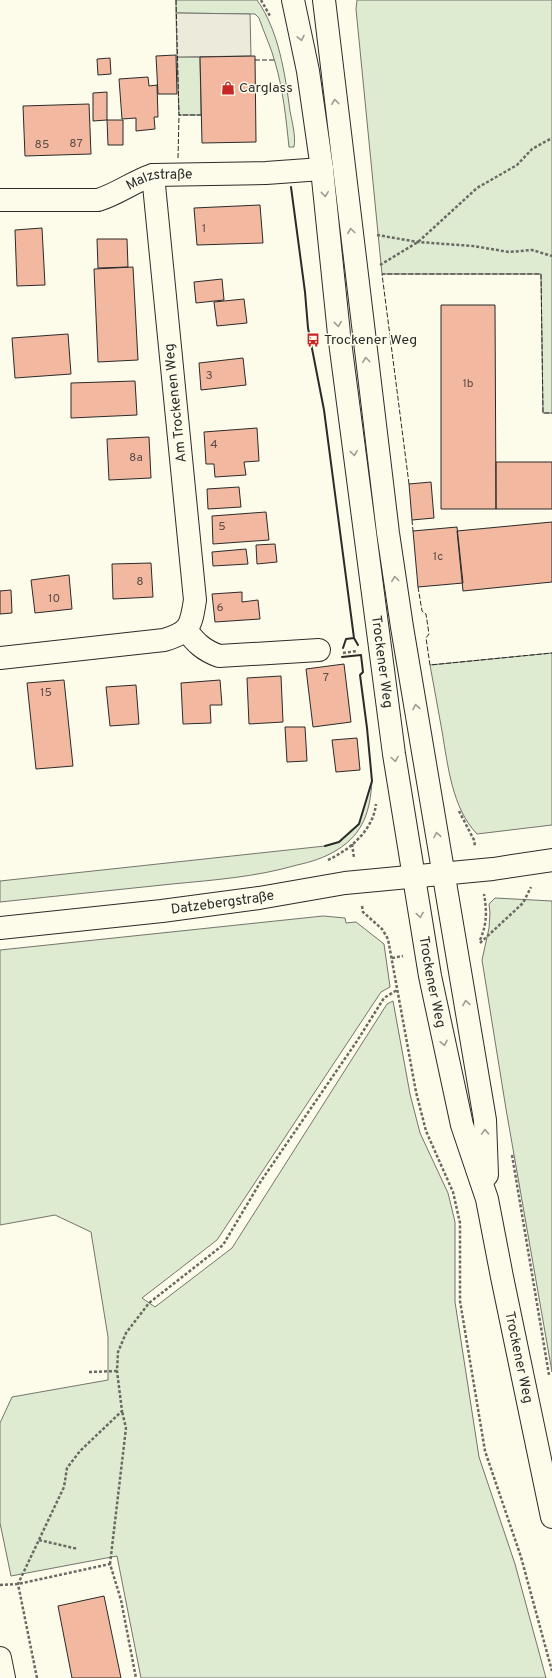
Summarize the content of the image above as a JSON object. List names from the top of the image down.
{
  "streets": {
    "street": [
      "Malzstraße",
      "Am Trockenen Weg",
      "Trockener Weg",
      "Datzebergstraße"
    ]
  },
  "crossings": [
    ["Malzstraße", "Am Trockenen Weg"],
    ["Malzstraße", "Trockener Weg"],
    ["Trockener Weg", "Datzebergstraße"]
  ],
  "places": {
    "shop": ["Carglass"],
    "bus stop": ["Trockener Weg"]
  },
  "house_numbers": [
    "87",
    "85",
    "1",
    "3",
    "1b",
    "4",
    "8a",
    "5",
    "1c",
    "8",
    "10",
    "6",
    "7",
    "15"
  ]
}
